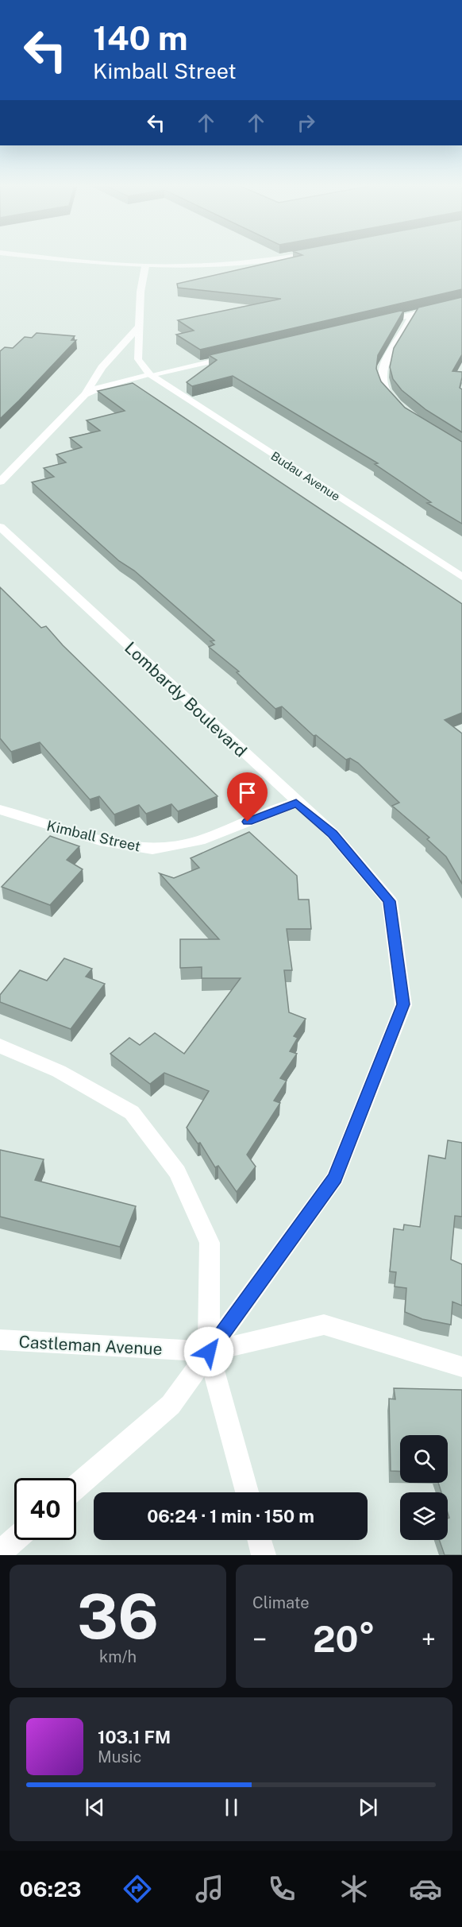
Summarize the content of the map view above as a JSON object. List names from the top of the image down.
{
  "streets": {
    "street": [
      "Budau Avenue",
      "Lombardy Boulevard",
      "Kimball Street",
      "Castleman Avenue"
    ]
  },
  "crossings": [
    ["Lombardy Boulevard", "Kimball Street"],
    ["Lombardy Boulevard", "Castleman Avenue"]
  ],
  "page": {
    "turn": ["140 m", "Kimball Street"],
    "limit": "40",
    "trip": "06:24 · 1 min · 150 m",
    "tile": [
      ["36", "km/h"],
      "Climate"
    ],
    "heat": ["−", "20°", "+"],
    "song": ["103.1 FM", "Music"],
    "tabs": "06:23"
  }
}
